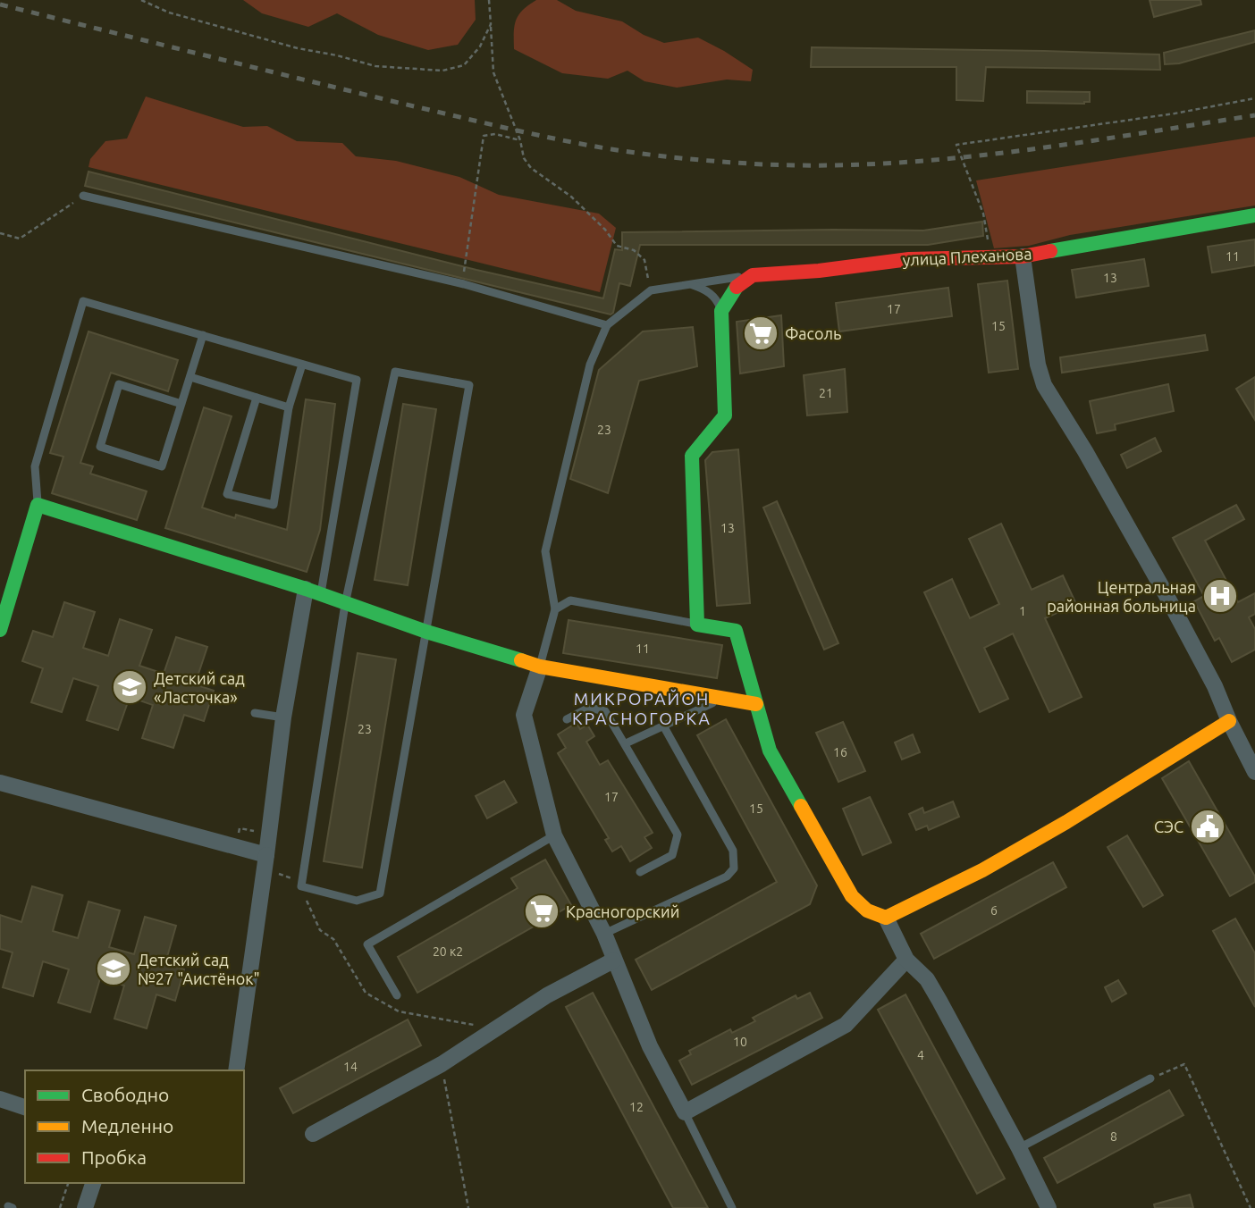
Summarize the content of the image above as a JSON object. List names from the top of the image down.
{
  "streets": {
    "street": ["улица Плеханова"]
  },
  "districts": ["МИКРОРАЙОН КРАСНОГОРКА"],
  "places": {
    "supermarket": ["Фасоль", "Красногорский"],
    "hospital": ["Центральная районная больница"],
    "school or university": ["Детский сад «Ласточка»", "Детский сад №27 \"Аистёнок\""],
    "public building": ["СЭС"]
  },
  "house_numbers": [
    "11",
    "13",
    "17",
    "15",
    "21",
    "23",
    "13",
    "1",
    "11",
    "23",
    "16",
    "17",
    "15",
    "6",
    "20 к2",
    "10",
    "4",
    "14",
    "12",
    "8"
  ],
  "legend": ["Свободно", "Медленно", "Пробка"]
}
